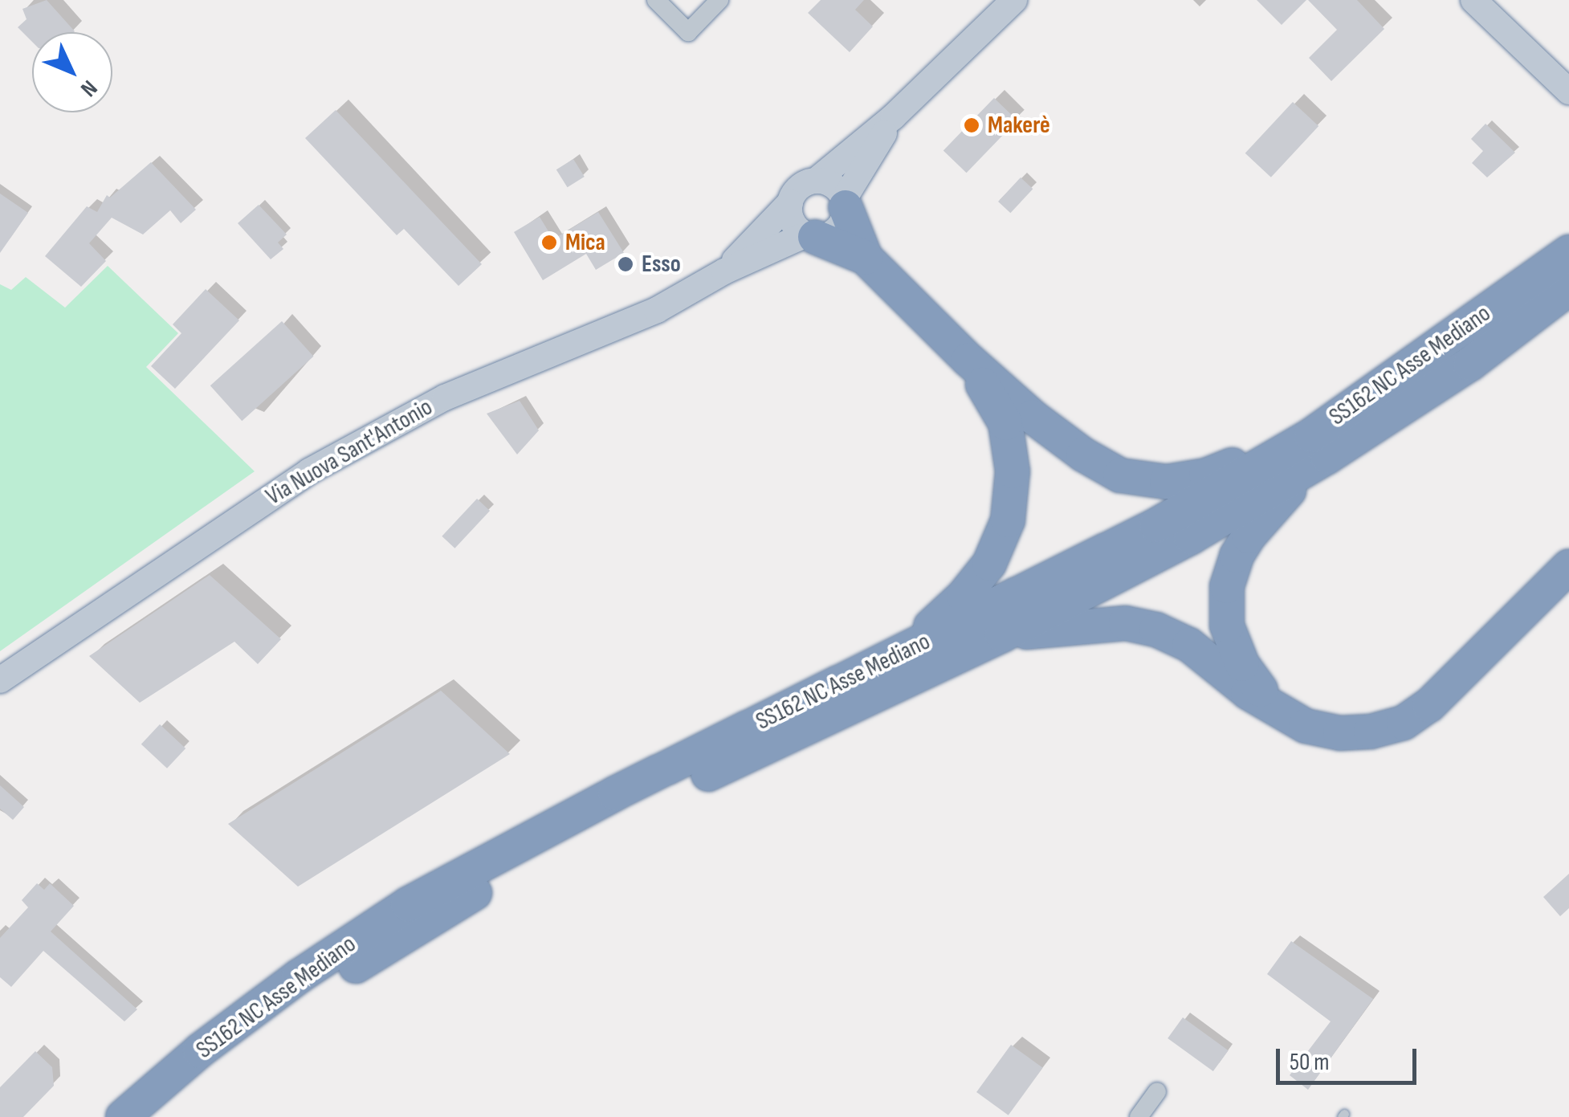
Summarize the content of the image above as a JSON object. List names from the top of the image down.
{
  "streets": {
    "highway": ["SS162 NC Asse Mediano"],
    "street": ["Via Nuova Sant'Antonio"]
  },
  "places": ["Makerè", "Mica", "Esso"],
  "scale_bar": "50 m",
  "north": "bottom right"
}
